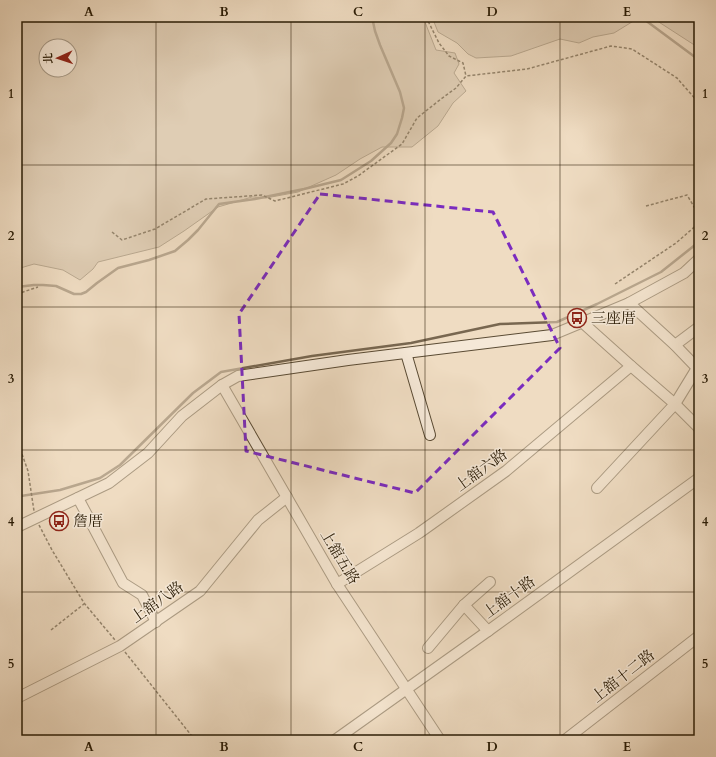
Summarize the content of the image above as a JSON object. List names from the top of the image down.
{
  "streets": {
    "street": [
      "上舘六路",
      "上舘五路",
      "上舘十路",
      "上舘八路",
      "上舘十二路"
    ]
  },
  "crossings": [
    ["上舘六路", "上舘五路"],
    ["上舘五路", "上舘十路"],
    ["上舘五路", "上舘八路"]
  ],
  "places": {
    "bus stop": ["三座厝", "詹厝"]
  },
  "north": "left",
  "grid": {
    "columns": [
      "A",
      "B",
      "C",
      "D",
      "E"
    ],
    "rows": [
      "1",
      "2",
      "3",
      "4",
      "5"
    ]
  }
}
